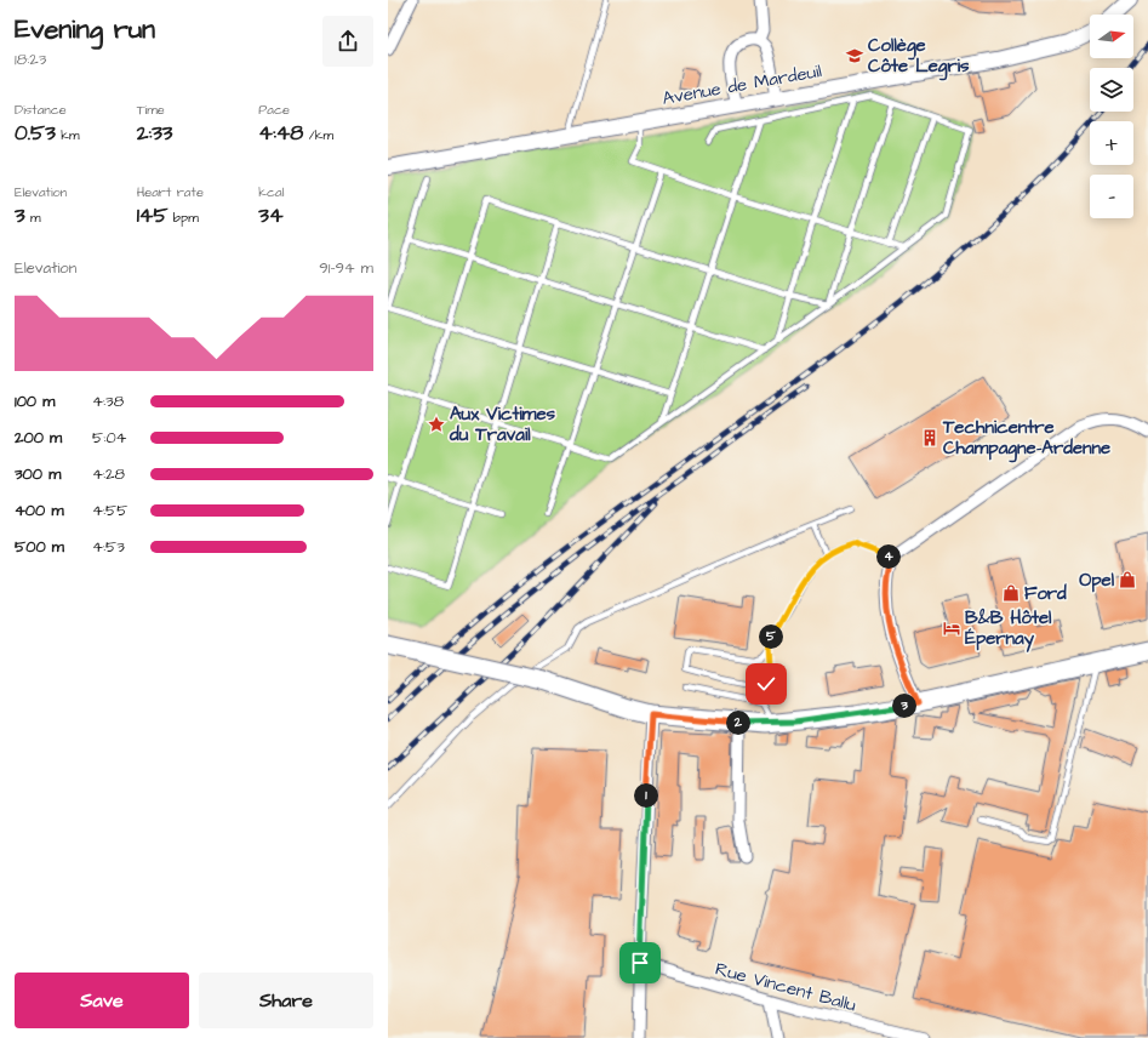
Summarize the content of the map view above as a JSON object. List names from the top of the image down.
{
  "streets": {
    "street": ["Avenue de Mardeuil", "Rue Vincent Ballu"]
  },
  "places": {
    "school or university": ["Collège Côte Legris"],
    "place": ["Aux Victimes du Travail"],
    "building": ["Technicentre Champagne-Ardenne"],
    "shop": ["Opel", "Ford"],
    "hotel": ["B&B Hôtel Épernay"]
  },
  "north": "right",
  "page": {
    "heading": ["Evening run", "18:23"],
    "map_buttons": ["+", "−"],
    "stats": [
      ["Distance", "0.53 km"],
      ["Time", "2:33"],
      ["Pace", "4:48 /km"],
      ["Elevation", "3 m"],
      ["Heart rate", "145 bpm"],
      ["kcal", "34"]
    ],
    "chart": ["Elevation", "91–94 m"],
    "list": [
      {
        "name": "100 m",
        "note": "4:38"
      },
      {
        "name": "200 m",
        "note": "5:04"
      },
      {
        "name": "300 m",
        "note": "4:28"
      },
      {
        "name": "400 m",
        "note": "4:55"
      },
      {
        "name": "500 m",
        "note": "4:53"
      }
    ],
    "pins": [
      "4",
      "5",
      "3",
      "2",
      "1"
    ],
    "buttons": ["Save", "Share"]
  }
}
